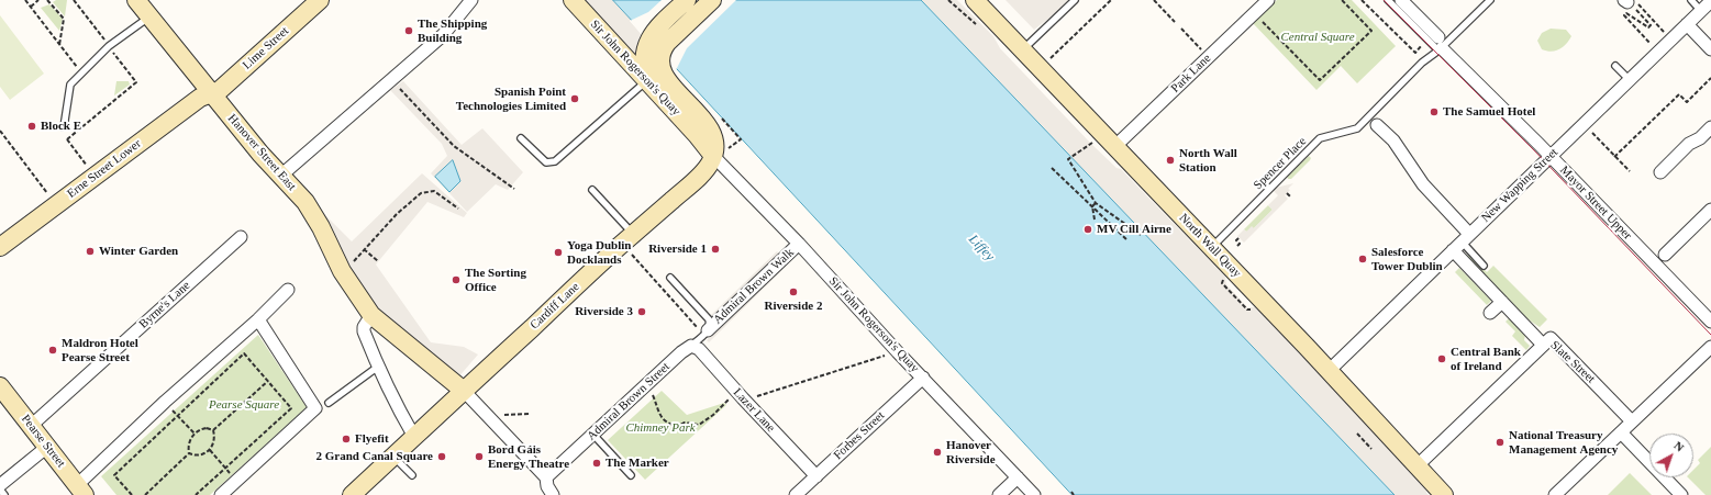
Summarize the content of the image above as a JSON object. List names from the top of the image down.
{
  "streets": {
    "main road": [
      "Lime Street",
      "Sir John Rogerson's Quay",
      "Hanover Street East",
      "Erne Street Lower",
      "North Wall Quay",
      "Cardiff Lane",
      "Pearse Street"
    ],
    "street": [
      "Park Lane",
      "New Wapping Street",
      "Mayor Street Upper",
      "Admiral Brown Walk",
      "Byrne's Lane",
      "Slate Street",
      "Admiral Brown Street",
      "Lazer Lane",
      "Forbes Street"
    ],
    "lane": ["Spencer Place"]
  },
  "crossings": [
    ["Lime Street", "Hanover Street East"],
    ["Lime Street", "Erne Street Lower"],
    ["Sir John Rogerson's Quay", "Admiral Brown Walk"],
    ["Sir John Rogerson's Quay", "Cardiff Lane"],
    ["Sir John Rogerson's Quay", "Forbes Street"],
    ["Park Lane", "North Wall Quay"],
    ["Hanover Street East", "Erne Street Lower"],
    ["Hanover Street East", "Cardiff Lane"],
    ["Spencer Place", "Mayor Street Upper"],
    ["Spencer Place", "North Wall Quay"],
    ["New Wapping Street", "Mayor Street Upper"],
    ["New Wapping Street", "North Wall Quay"],
    ["North Wall Quay", "Slate Street"],
    ["Byrne's Lane", "Pearse Street"],
    ["Admiral Brown Street", "Lazer Lane"],
    ["Lazer Lane", "Forbes Street"]
  ],
  "water": ["Liffey"],
  "parks": ["Central Square", "Pearse Square", "Chimney Park"],
  "places": [
    "The Shipping Building",
    "Spanish Point Technologies Limited",
    "The Samuel Hotel",
    "Block E",
    "North Wall Station",
    "MV Cill Airne",
    "Riverside 1",
    "Winter Garden",
    "Yoga Dublin Docklands",
    "Salesforce Tower Dublin",
    "The Sorting Office",
    "Riverside 2",
    "Riverside 3",
    "Maldron Hotel Pearse Street",
    "Central Bank of Ireland",
    "Flyefit",
    "National Treasury Management Agency",
    "Hanover Riverside",
    "2 Grand Canal Square",
    "Bord Gáis Energy Theatre",
    "The Marker"
  ],
  "north": "top right"
}
